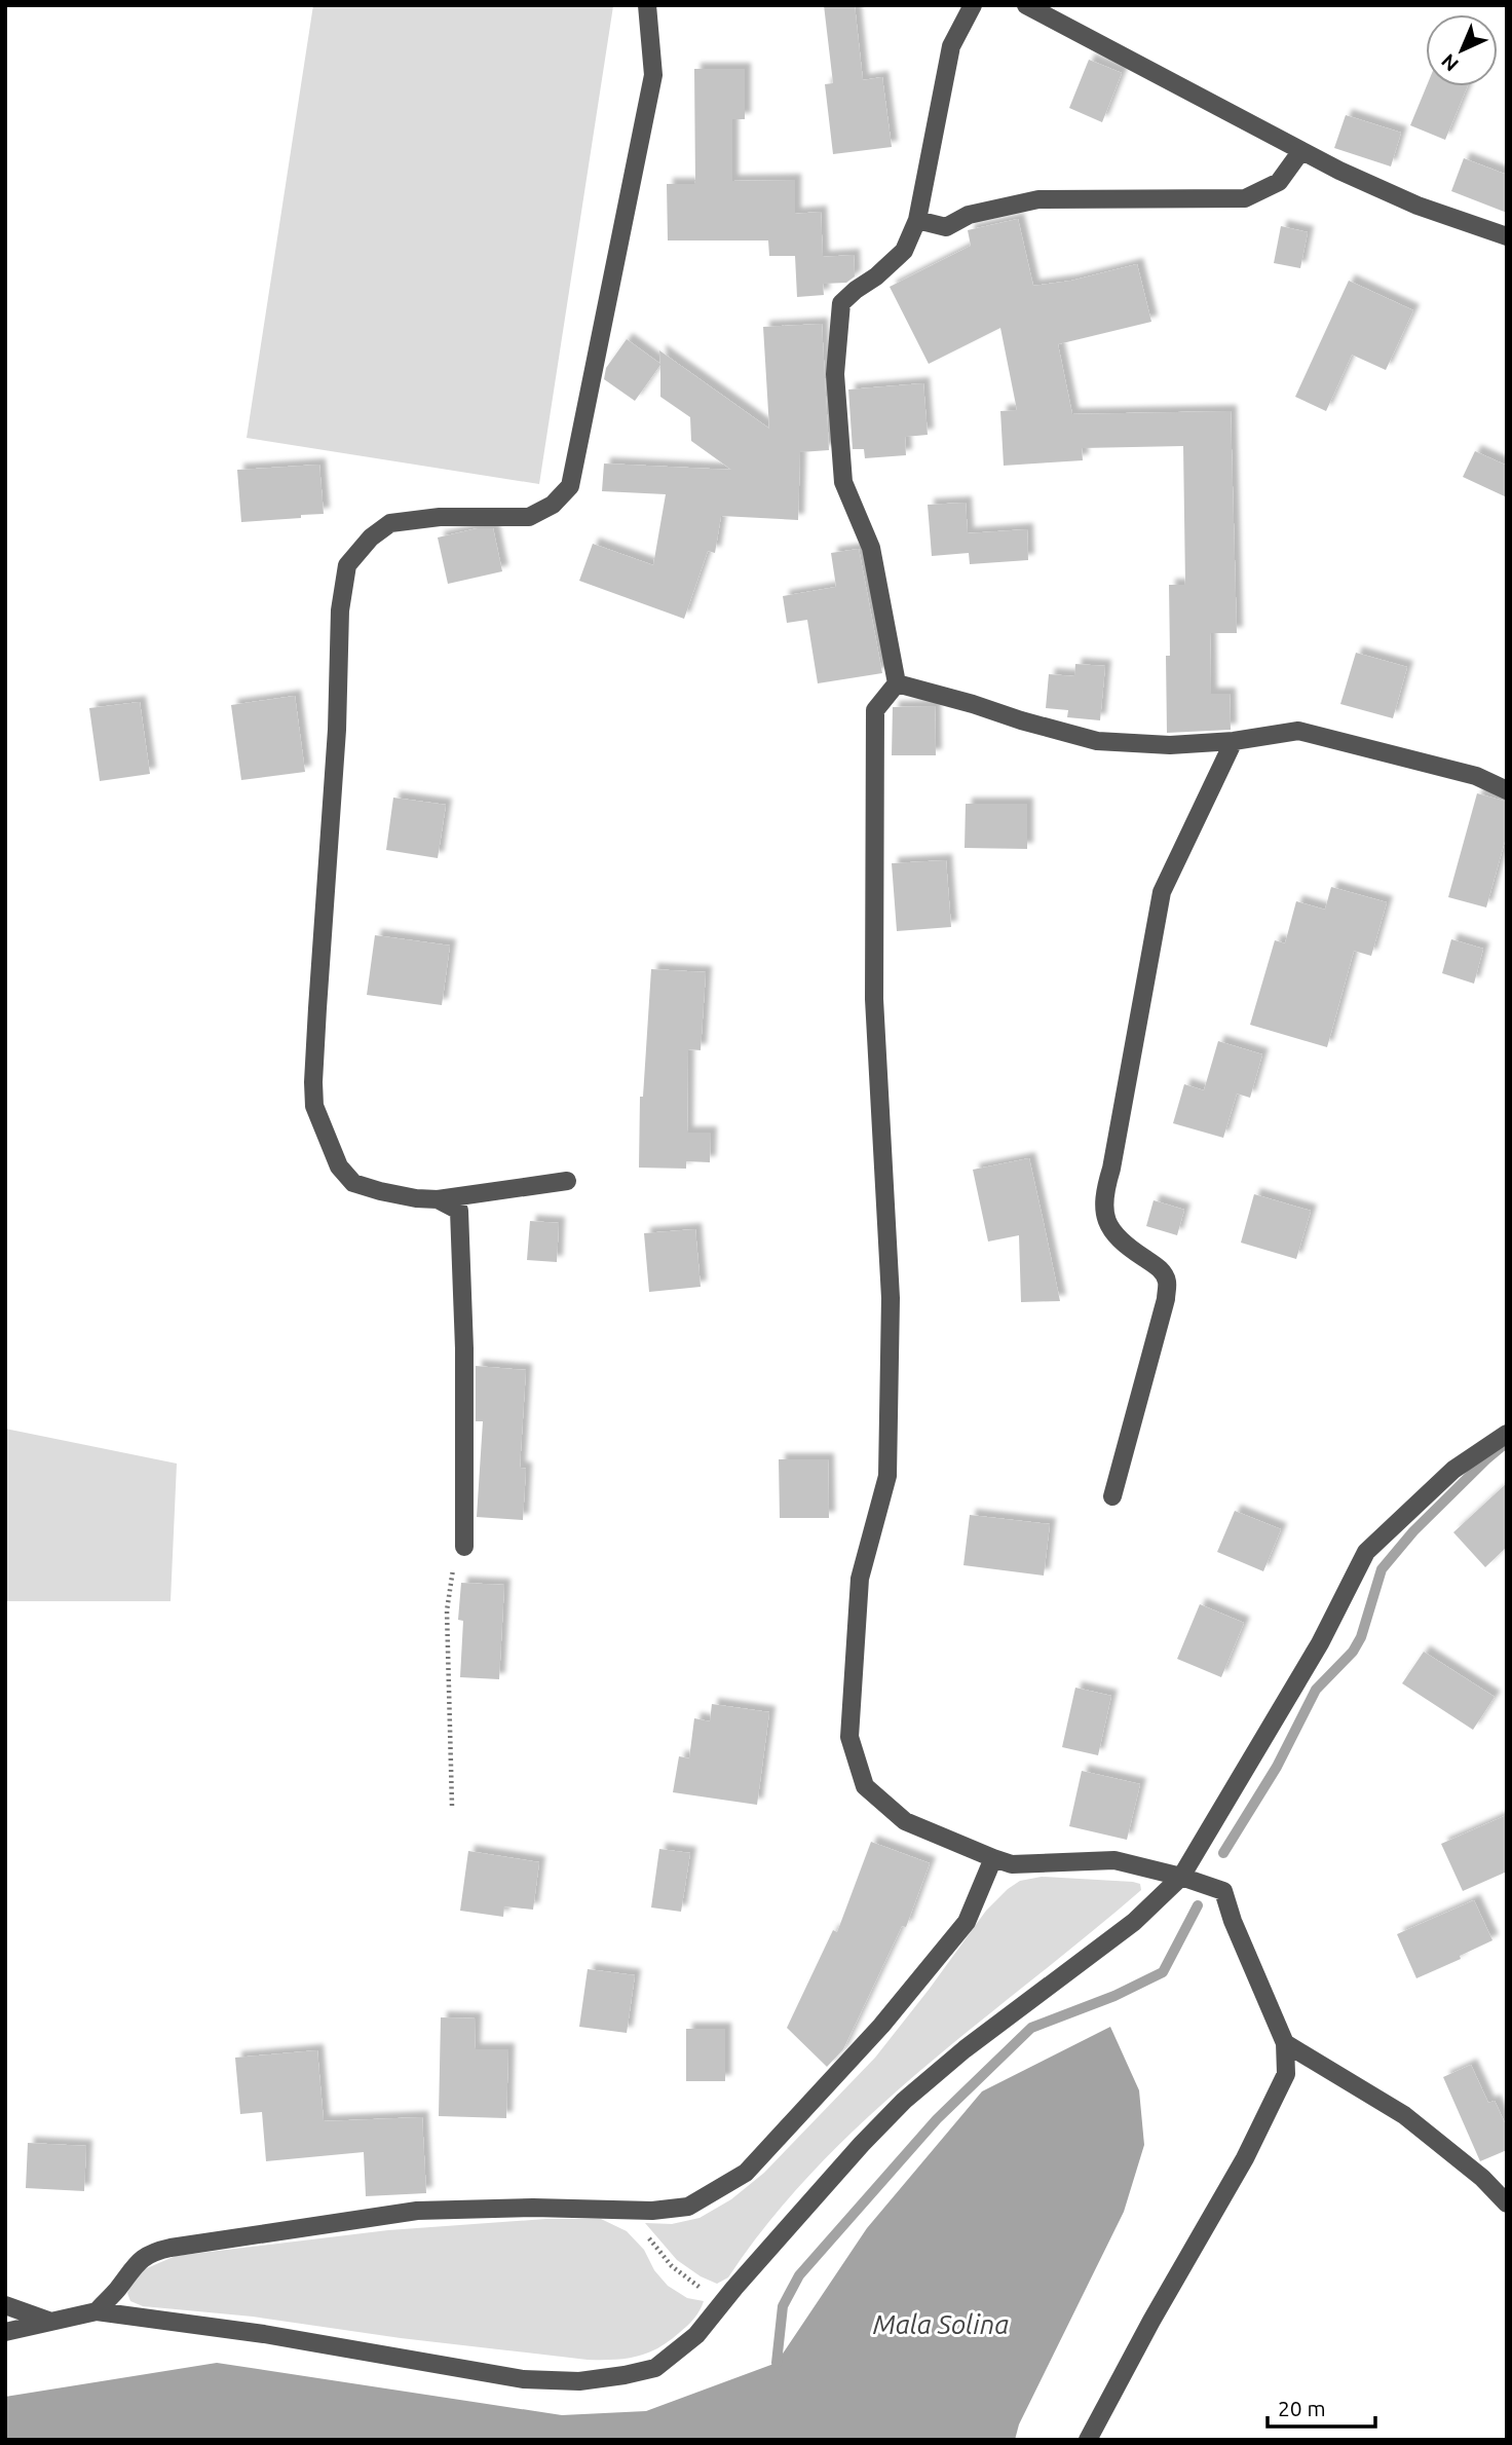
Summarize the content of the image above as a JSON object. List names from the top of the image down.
{
  "water": ["Mala Solina"],
  "scale_bar": "20 m",
  "north": "bottom left"
}
